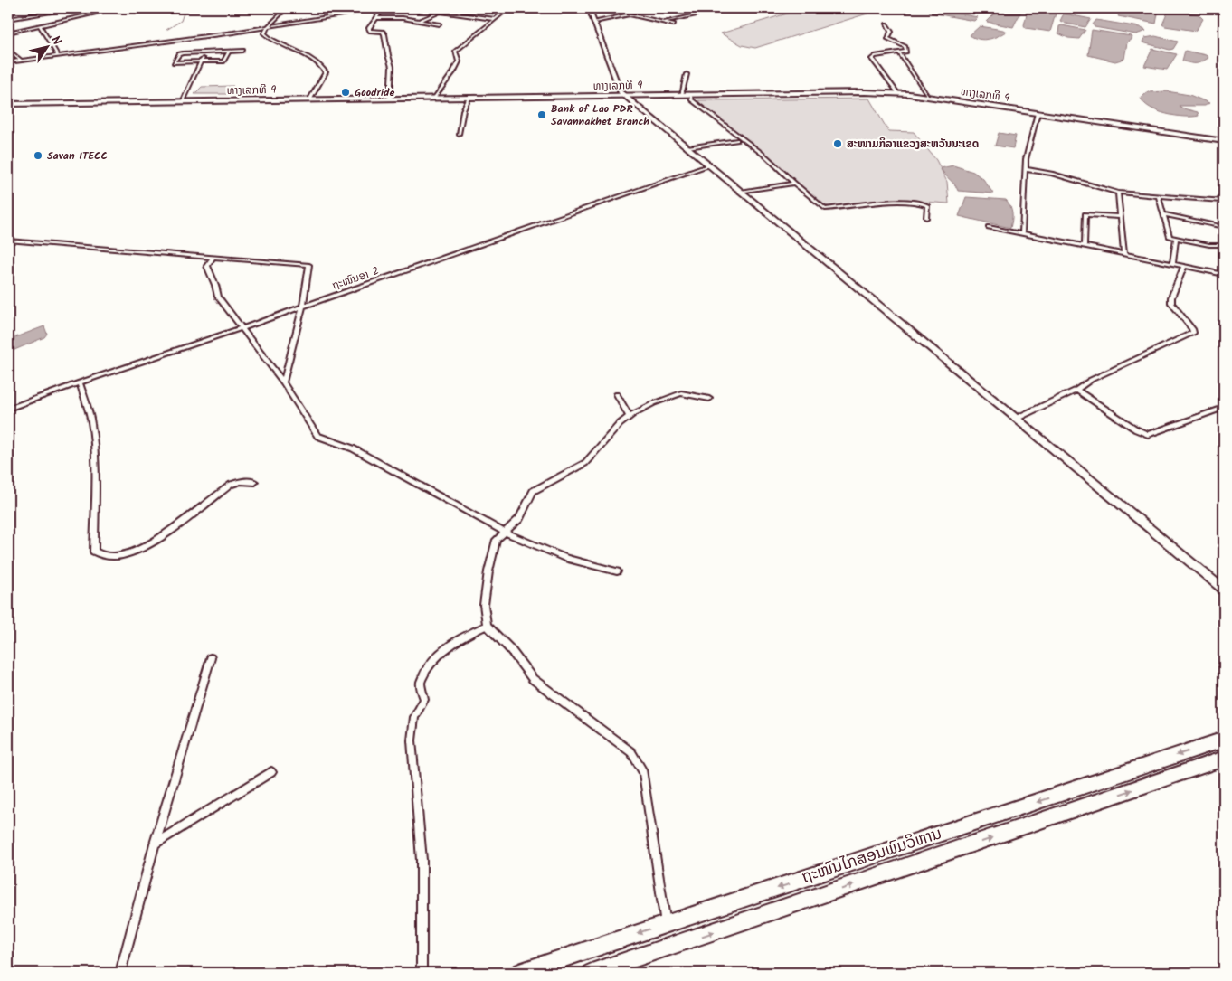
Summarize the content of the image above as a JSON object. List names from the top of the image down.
{
  "streets": {
    "highway": ["ຖະໜົນໄກສອນພົມວິຫານ"],
    "main road": ["ທາງເລກທີ 9"],
    "street": ["ຖະໜົນອາ 2"]
  },
  "places": [
    "Goodride",
    "Bank of Lao PDR Savannakhet Branch",
    "ສະໜາມກິລາແຂວງສະຫວັນນະເຂດ",
    "Savan ITECC"
  ],
  "north": "top right"
}
